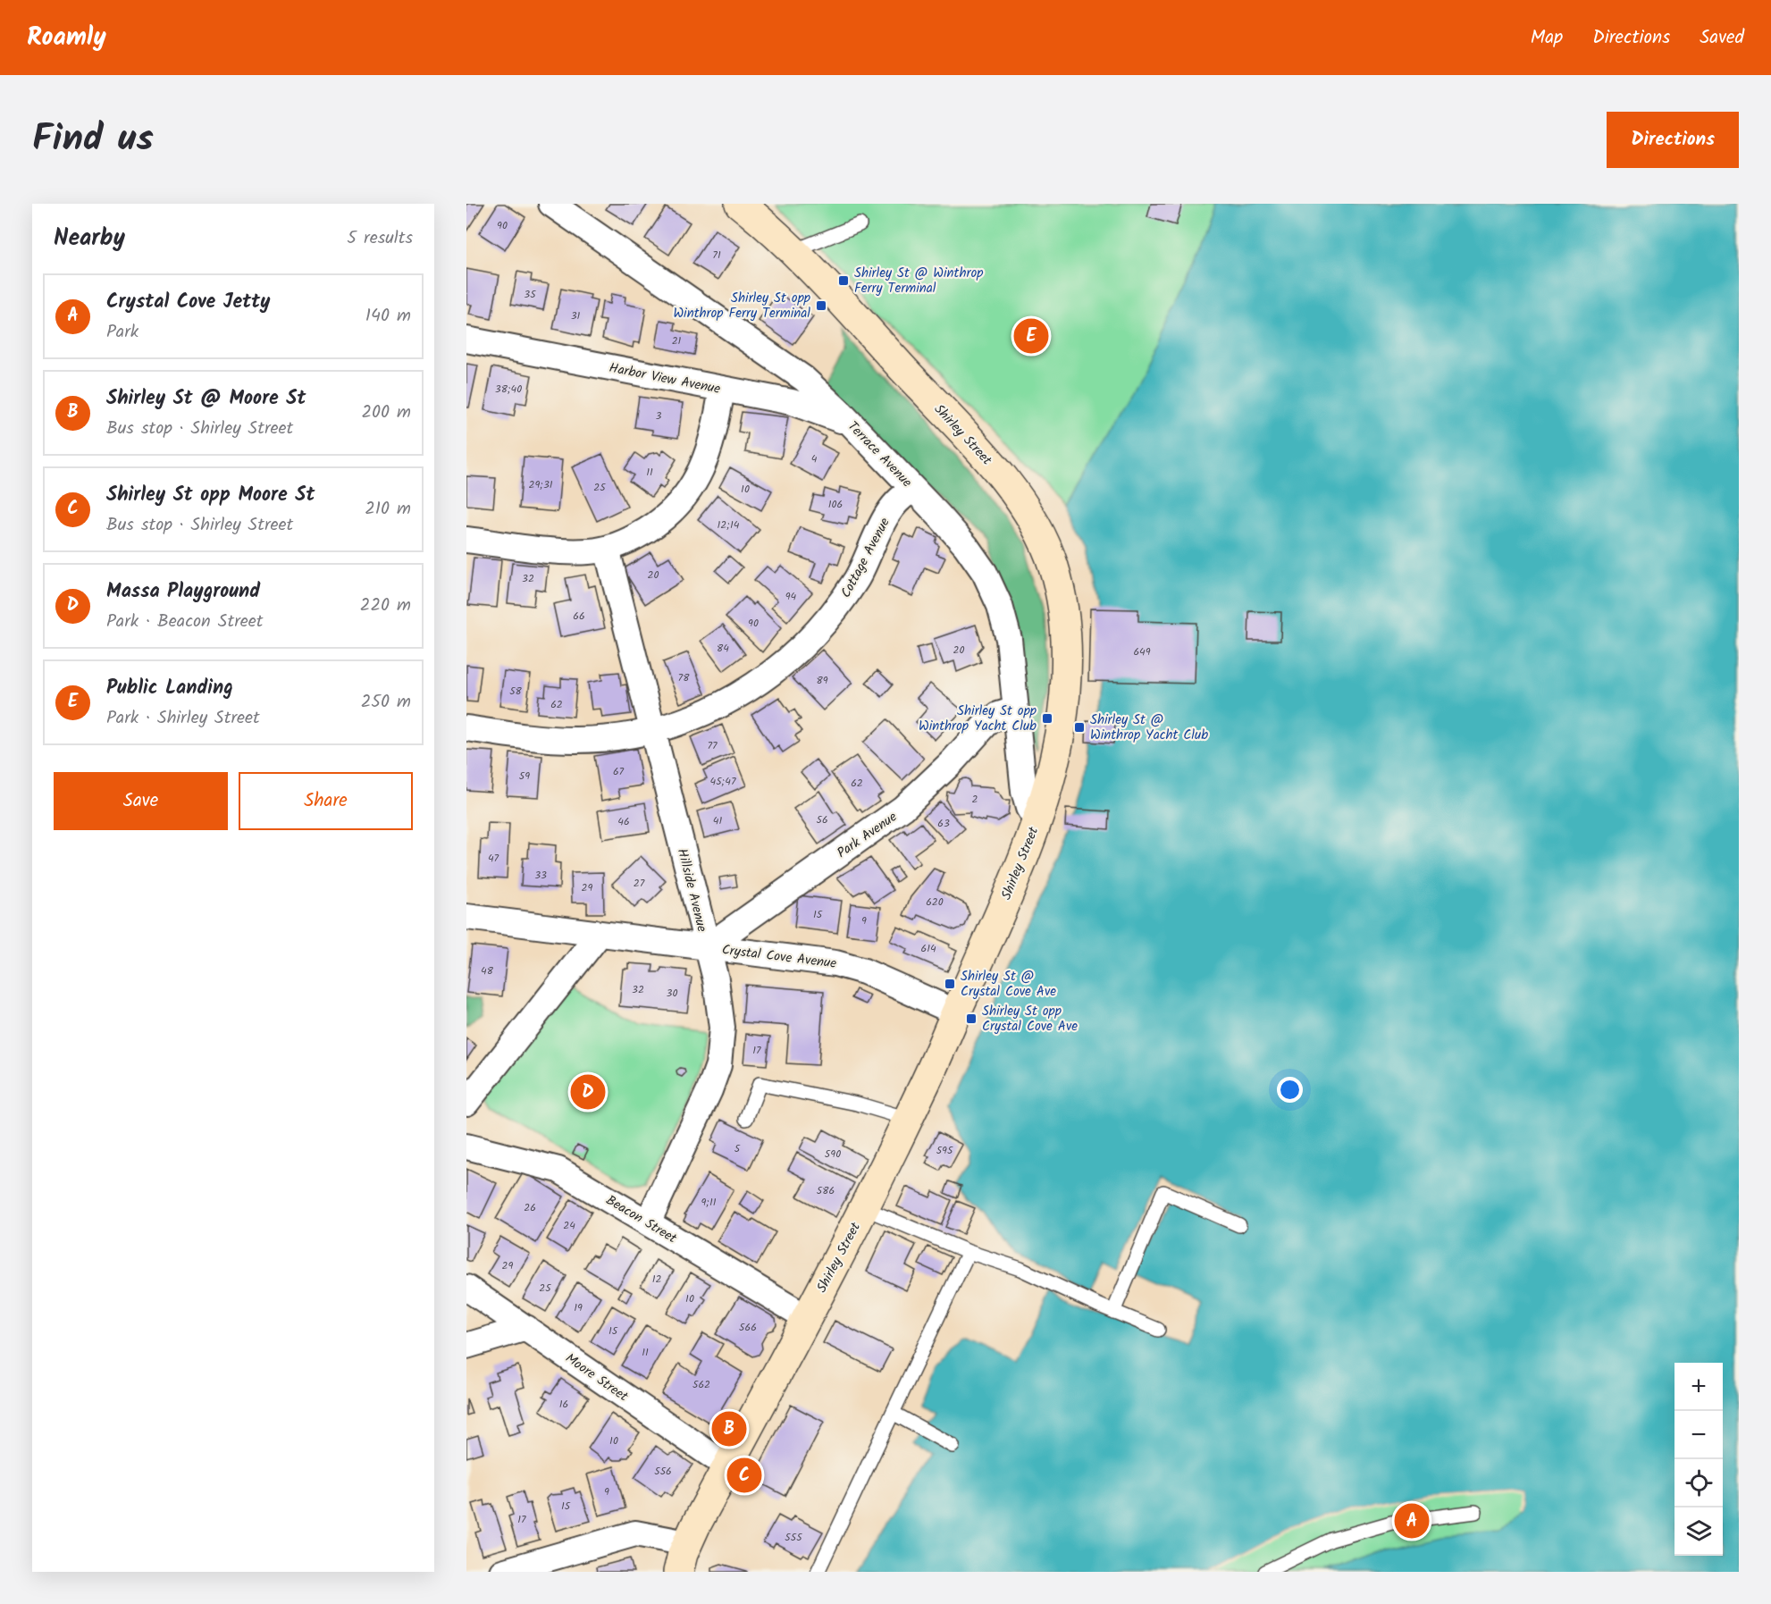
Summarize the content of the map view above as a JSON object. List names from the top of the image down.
{
  "streets": {
    "main road": ["Shirley Street"],
    "street": [
      "Harbor View Avenue",
      "Terrace Avenue",
      "Cottage Avenue",
      "Park Avenue",
      "Hillside Avenue",
      "Crystal Cove Avenue",
      "Beacon Street",
      "Moore Street"
    ]
  },
  "crossings": [
    ["Harbor View Avenue", "Terrace Avenue"],
    ["Shirley Street", "Terrace Avenue"],
    ["Shirley Street", "Crystal Cove Avenue"],
    ["Shirley Street", "Beacon Street"],
    ["Shirley Street", "Moore Street"],
    ["Terrace Avenue", "Cottage Avenue"],
    ["Terrace Avenue", "Park Avenue"],
    ["Cottage Avenue", "Hillside Avenue"],
    ["Park Avenue", "Hillside Avenue"],
    ["Park Avenue", "Crystal Cove Avenue"],
    ["Hillside Avenue", "Crystal Cove Avenue"],
    ["Hillside Avenue", "Beacon Street"]
  ],
  "places": {
    "transit": [
      "Shirley St @ Winthrop Ferry Terminal",
      "Shirley St opp Winthrop Ferry Terminal",
      "Shirley St opp Winthrop Yacht Club",
      "Shirley St @ Winthrop Yacht Club",
      "Shirley St @ Crystal Cove Ave",
      "Shirley St opp Crystal Cove Ave"
    ]
  },
  "house_numbers": [
    "90",
    "71",
    "35",
    "31",
    "21",
    "38;40",
    "3",
    "4",
    "11",
    "29;31",
    "25",
    "10",
    "106",
    "12;14",
    "20",
    "32",
    "94",
    "66",
    "90",
    "84",
    "20",
    "649",
    "78",
    "89",
    "58",
    "62",
    "77",
    "67",
    "59",
    "45;47",
    "62",
    "2",
    "56",
    "41",
    "46",
    "63",
    "47",
    "33",
    "27",
    "29",
    "620",
    "15",
    "9",
    "614",
    "48",
    "32",
    "30",
    "17",
    "5",
    "595",
    "590",
    "586",
    "9;11",
    "26",
    "24",
    "29",
    "12",
    "25",
    "10",
    "19",
    "566",
    "15",
    "11",
    "562",
    "16",
    "10",
    "556",
    "9",
    "15",
    "17",
    "555"
  ],
  "page": {
    "header": "Roamly",
    "nav": ["Map", "Directions", "Saved"],
    "title": "Find us",
    "buttons": [
      "Directions",
      ["Save", "Share"]
    ],
    "heading": ["Nearby", "5 results"],
    "list": [
      {
        "mark": "A",
        "name": "Crystal Cove Jetty",
        "note": "Park",
        "value": "140 m"
      },
      {
        "mark": "B",
        "name": "Shirley St @ Moore St",
        "note": "Bus stop · Shirley Street",
        "value": "200 m"
      },
      {
        "mark": "C",
        "name": "Shirley St opp Moore St",
        "note": "Bus stop · Shirley Street",
        "value": "210 m"
      },
      {
        "mark": "D",
        "name": "Massa Playground",
        "note": "Park · Beacon Street",
        "value": "220 m"
      },
      {
        "mark": "E",
        "name": "Public Landing",
        "note": "Park · Shirley Street",
        "value": "250 m"
      }
    ],
    "pins": [
      "E",
      "D",
      "B",
      "C",
      "A"
    ],
    "map_buttons": ["+", "−"]
  }
}
